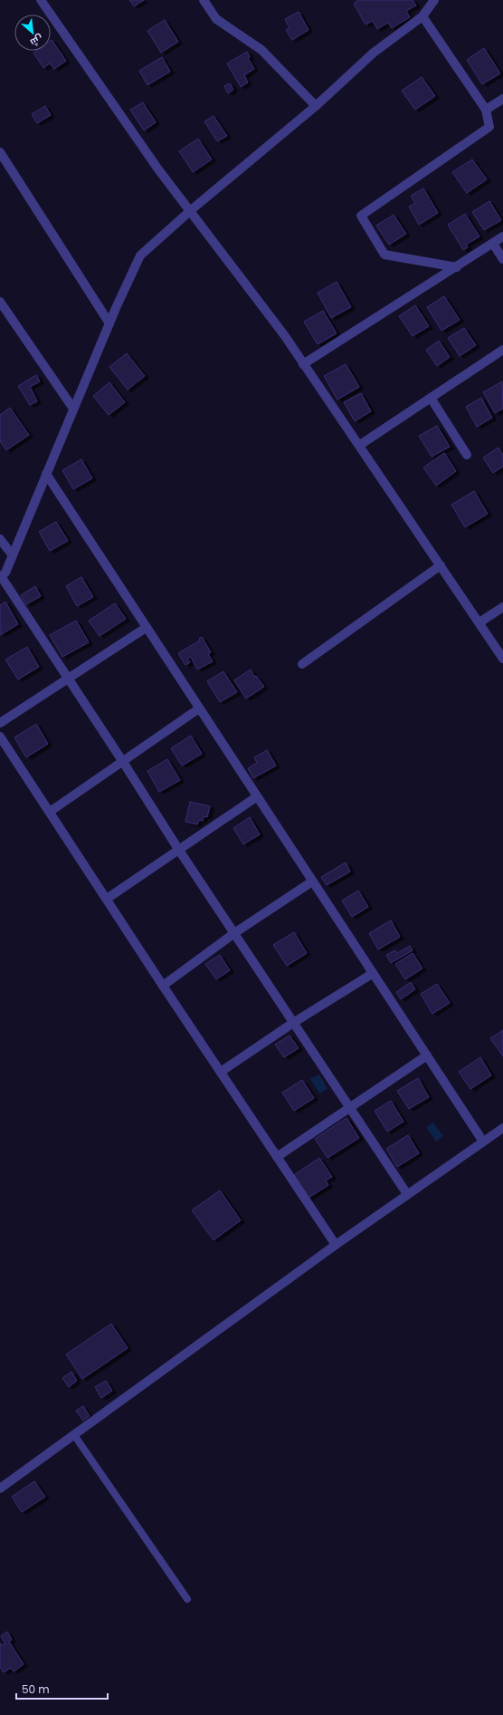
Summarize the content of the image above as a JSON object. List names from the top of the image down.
{
  "scale_bar": "50 m",
  "north": "bottom right"
}
